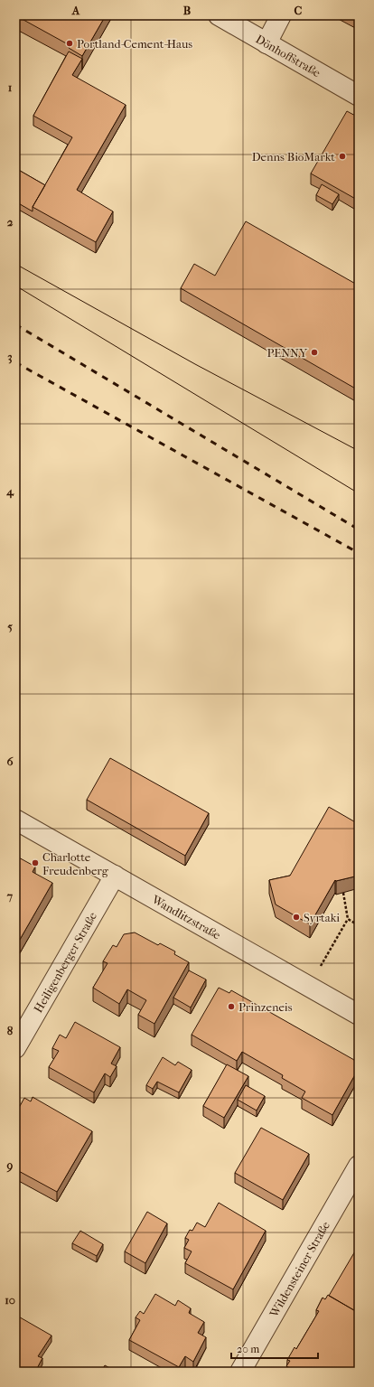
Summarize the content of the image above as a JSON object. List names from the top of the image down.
{
  "streets": {
    "street": [
      "Dönhoffstraße",
      "Wandlitzstraße",
      "Heiligenberger Straße",
      "Wildensteiner Straße"
    ]
  },
  "crossings": [
    ["Wandlitzstraße", "Heiligenberger Straße"]
  ],
  "places": [
    "Portland-Cement-Haus",
    "Denns BioMarkt",
    "PENNY",
    "Charlotte Freudenberg",
    "Syrtaki",
    "Prinzeneis"
  ],
  "scale_bar": "20 m",
  "grid": {
    "columns": ["A", "B", "C"],
    "rows": [
      "1",
      "2",
      "3",
      "4",
      "5",
      "6",
      "7",
      "8",
      "9",
      "10"
    ]
  }
}
